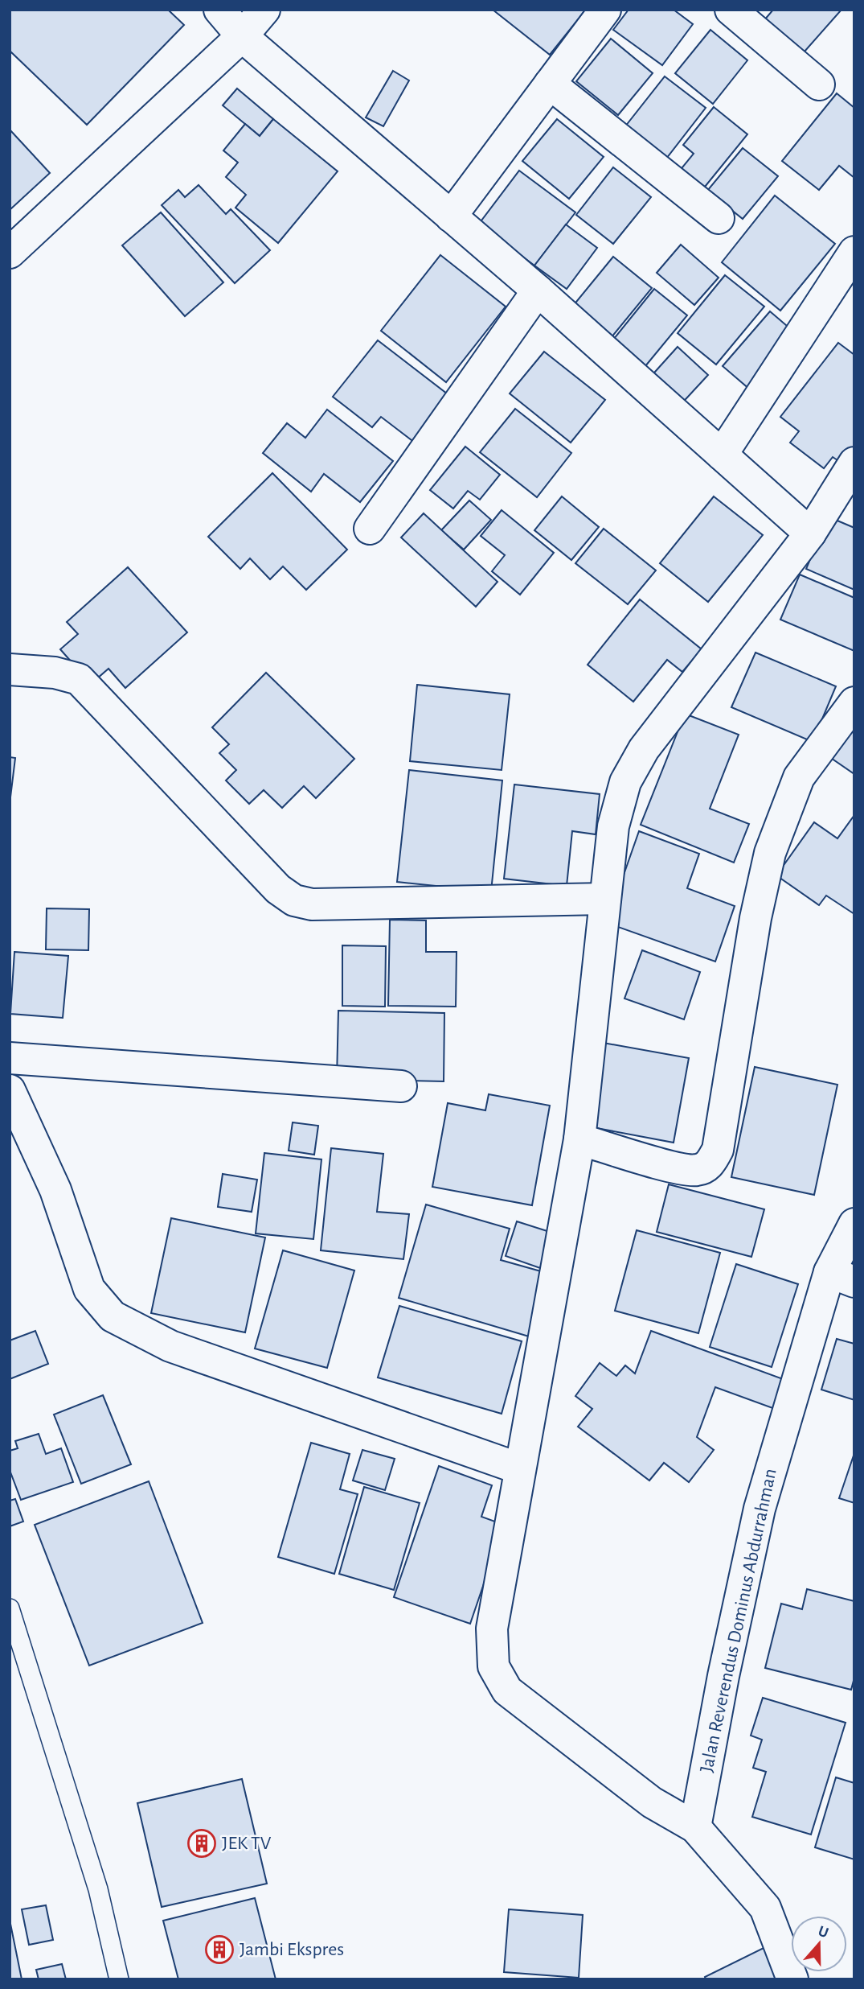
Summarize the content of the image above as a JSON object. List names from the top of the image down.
{
  "streets": {
    "street": ["Jalan Reverendus Dominus Abdurrahman"]
  },
  "places": {
    "building": ["JEK TV", "Jambi Ekspres"]
  },
  "north": "top"
}
